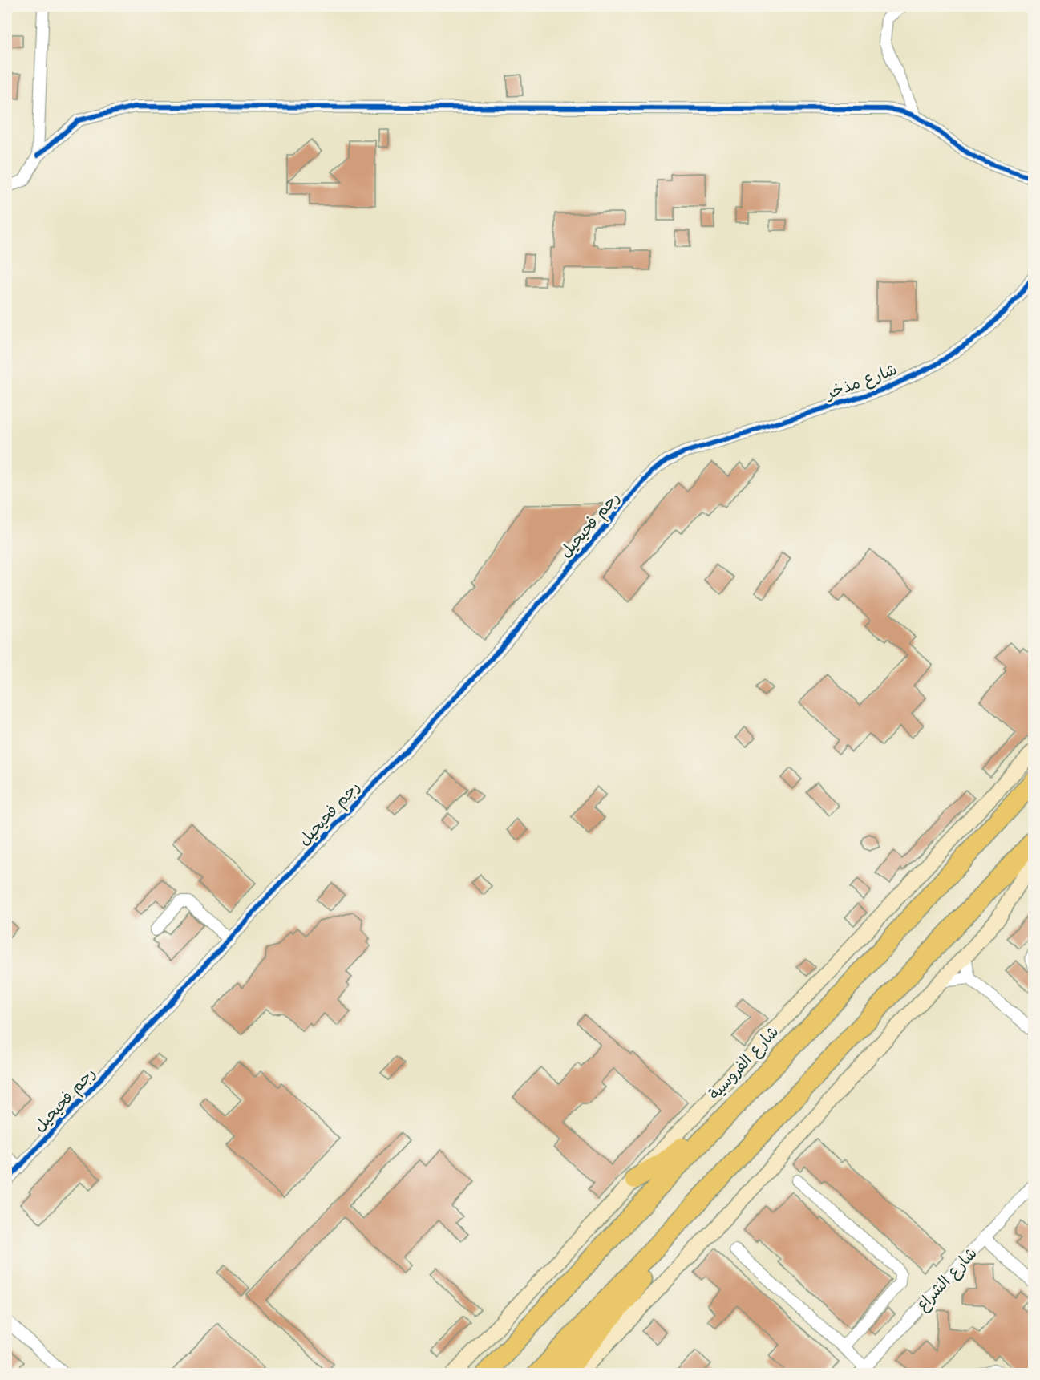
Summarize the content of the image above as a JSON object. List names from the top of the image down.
{
  "streets": {
    "highway": ["شارع الفروسية"],
    "street": ["شارع مذخر", "رجم فحيحيل", "شارع الشراع"]
  },
  "crossings": [
    ["شارع مذخر", "رجم فحيحيل"]
  ]
}
